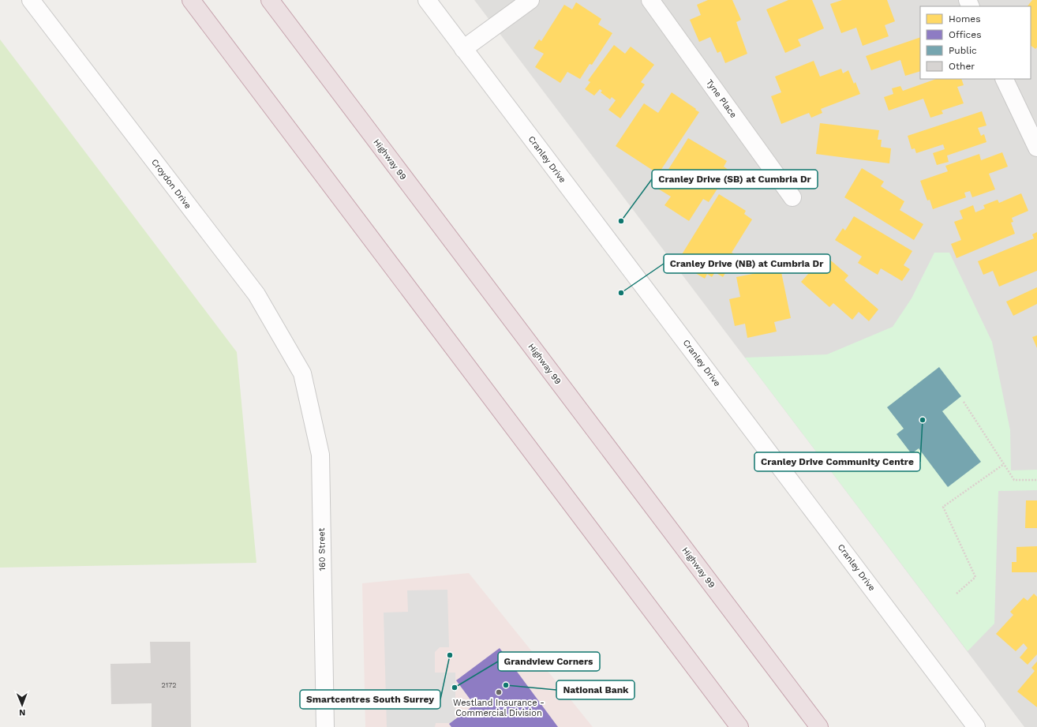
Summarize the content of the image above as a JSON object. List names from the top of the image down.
{
  "streets": {
    "highway": ["Highway 99"],
    "street": [
      "Tyne Place",
      "Cranley Drive",
      "Croydon Drive",
      "160 Street"
    ]
  },
  "crossings": [
    ["Croydon Drive", "160 Street"]
  ],
  "places": [
    "Cranley Drive (SB) at Cumbria Dr",
    "Cranley Drive (NB) at Cumbria Dr",
    "Cranley Drive Community Centre",
    "Smartcentres South Surrey",
    "National Bank",
    "Grandview Corners",
    "Westland Insurance - Commercial Division"
  ],
  "house_numbers": ["2172"],
  "legend": [
    "Homes",
    "Offices",
    "Public",
    "Other"
  ],
  "north": "bottom"
}
